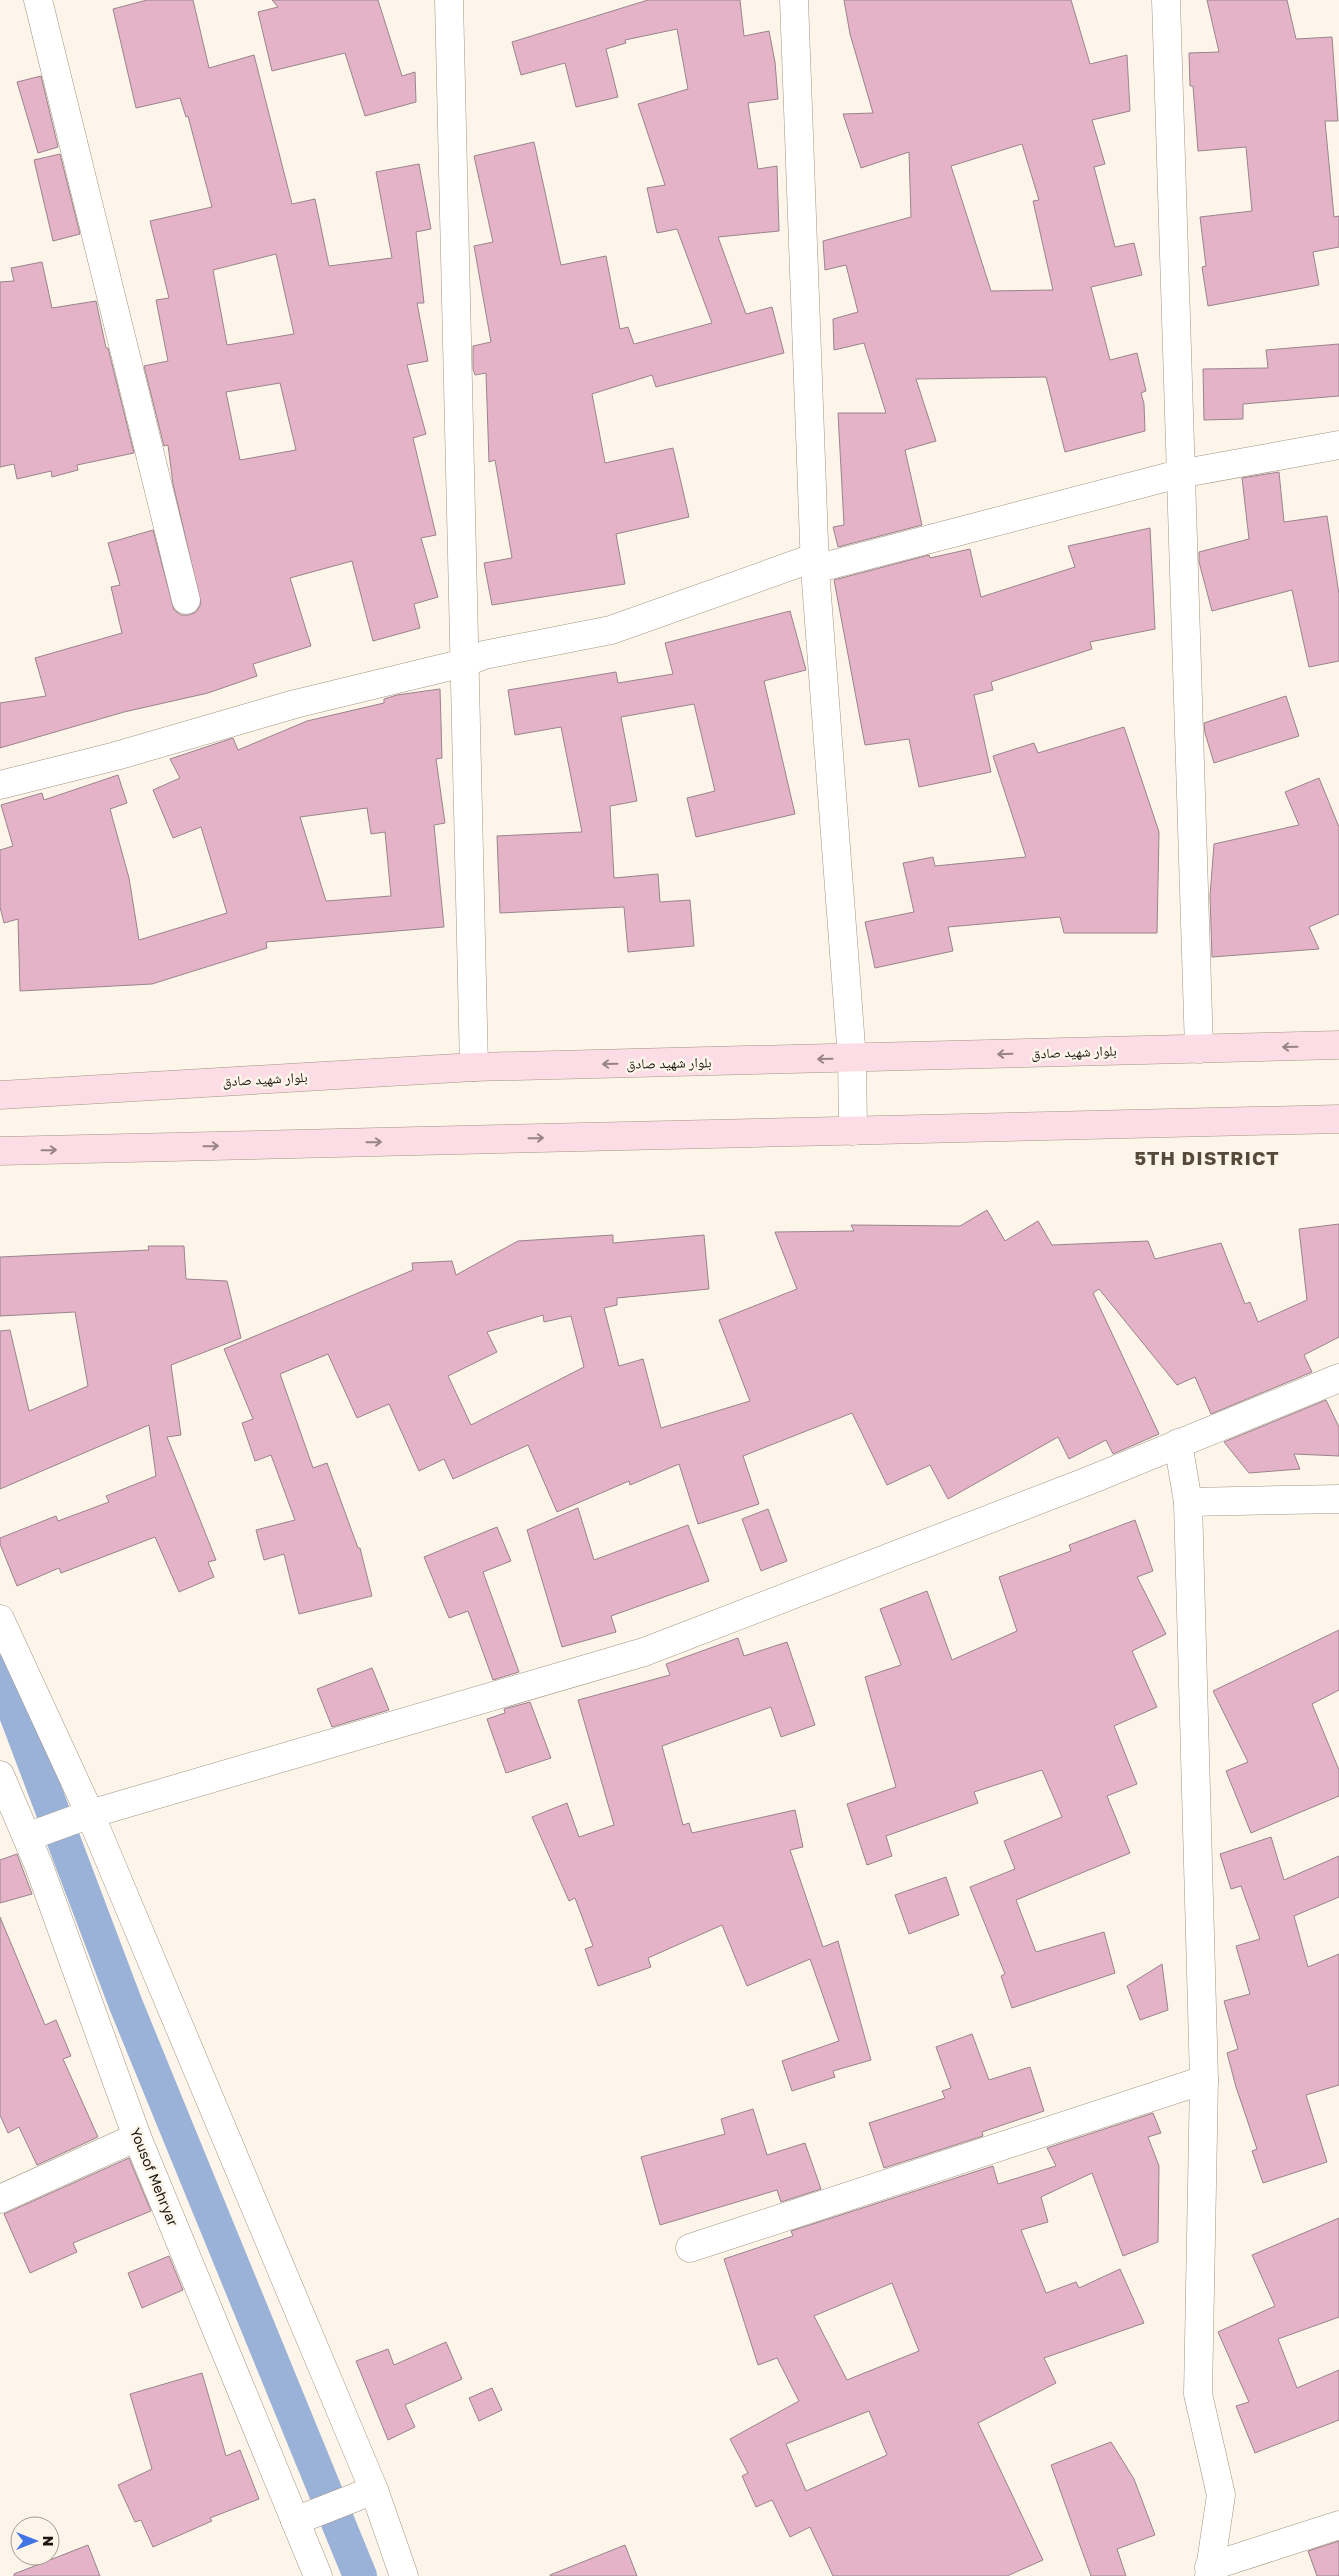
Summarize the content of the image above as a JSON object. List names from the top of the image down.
{
  "streets": {
    "main road": ["بلوار شهید صادق"],
    "street": ["Yousof Mehryar"]
  },
  "districts": ["5TH DISTRICT"],
  "north": "right"
}
